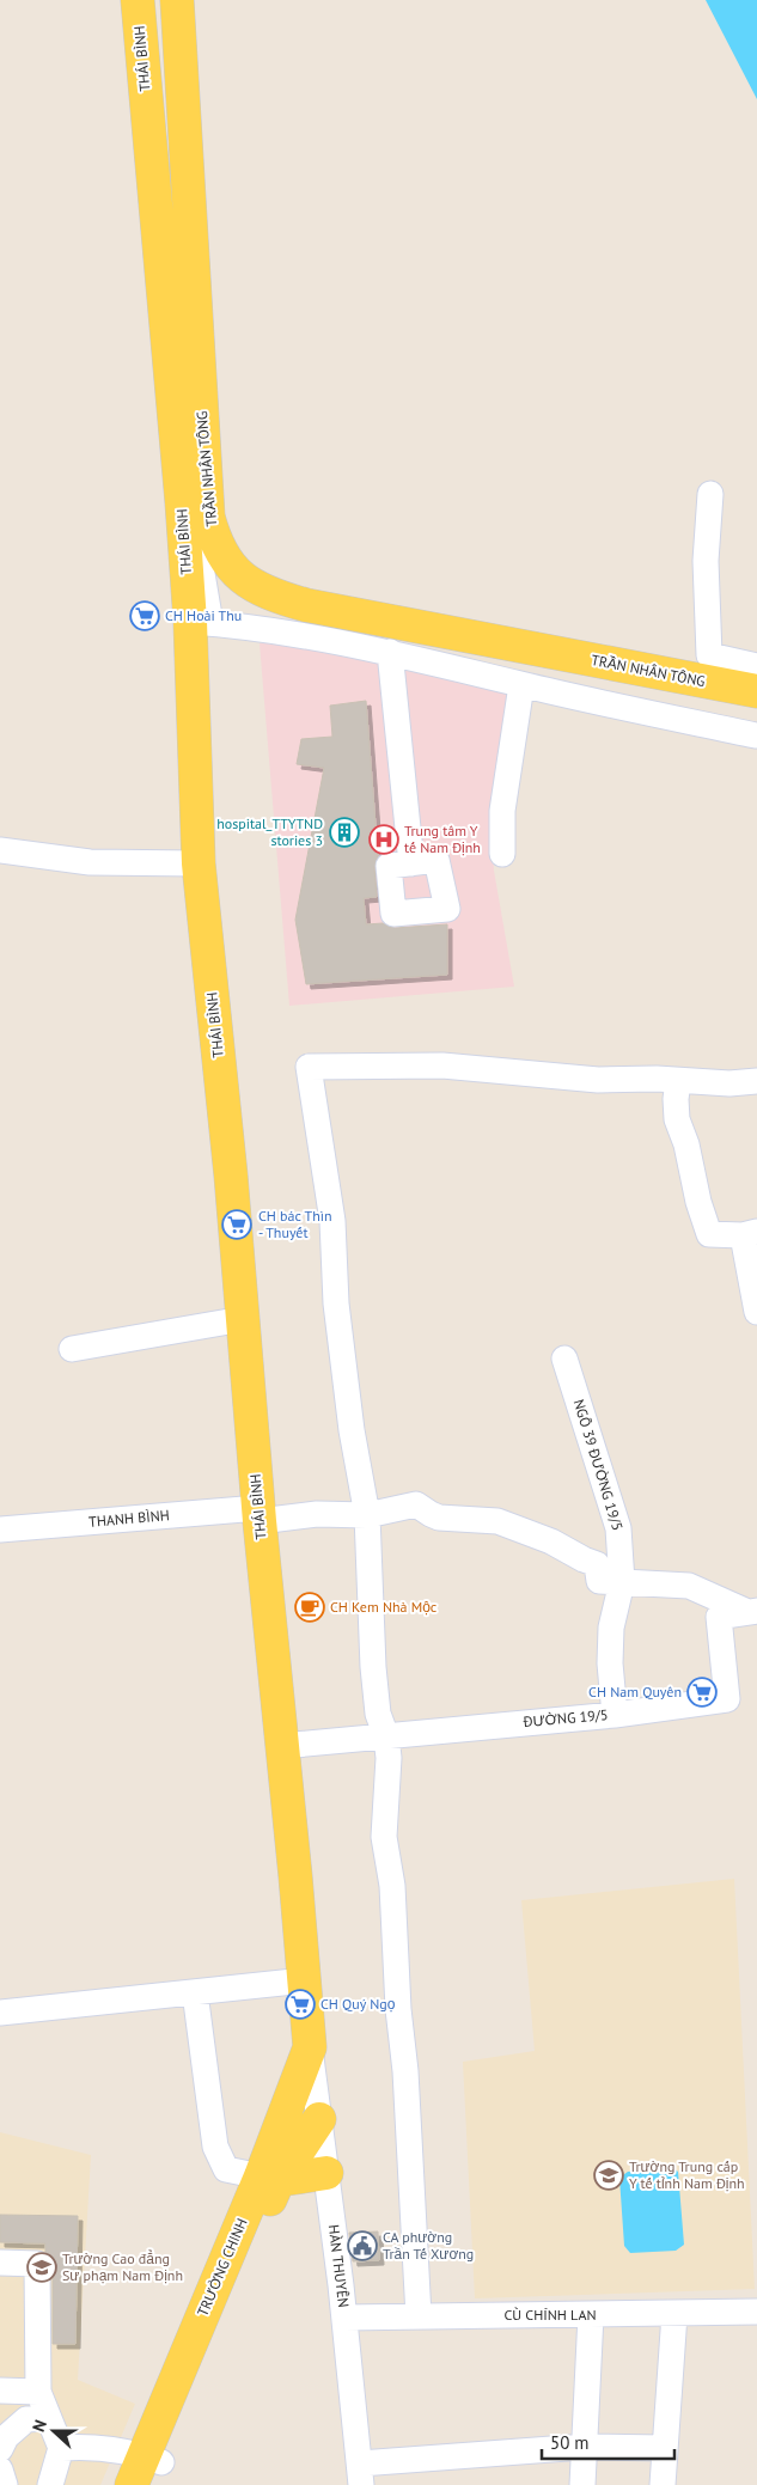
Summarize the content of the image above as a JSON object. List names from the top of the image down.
{
  "streets": {
    "main road": ["THÁI BÌNH", "TRẦN NHÂN TÔNG", "TRƯỜNG CHINH"],
    "street": [
      "NGÕ 39 ĐƯỜNG 19/5",
      "THANH BÌNH",
      "ĐƯỜNG 19/5",
      "HÀN THUYÊN",
      "CÙ CHÍNH LAN"
    ]
  },
  "crossings": [
    ["THÁI BÌNH", "THANH BÌNH"],
    ["THÁI BÌNH", "ĐƯỜNG 19/5"],
    ["THÁI BÌNH", "HÀN THUYÊN"],
    ["THÁI BÌNH", "TRƯỜNG CHINH"],
    ["NGÕ 39 ĐƯỜNG 19/5", "THANH BÌNH"],
    ["NGÕ 39 ĐƯỜNG 19/5", "ĐƯỜNG 19/5"],
    ["HÀN THUYÊN", "TRƯỜNG CHINH"],
    ["HÀN THUYÊN", "CÙ CHÍNH LAN"]
  ],
  "places": {
    "supermarket": [
      "CH Hoài Thu",
      "CH bác Thìn - Thuyết",
      "CH Nam Quyên",
      "CH Quý Ngọ"
    ],
    "building": ["hospital_TTYTND stories 3"],
    "hospital": ["Trung tâm Y tế Nam Định"],
    "cafe": ["CH Kem Nhà Mộc"],
    "school or university": ["Trường Trung cấp Y tế tỉnh Nam Định", "Trường Cao đẳng Sư phạm Nam Định"],
    "public building": ["CA phường Trần Tế Xương"]
  },
  "scale_bar": "50 m",
  "north": "left"
}
